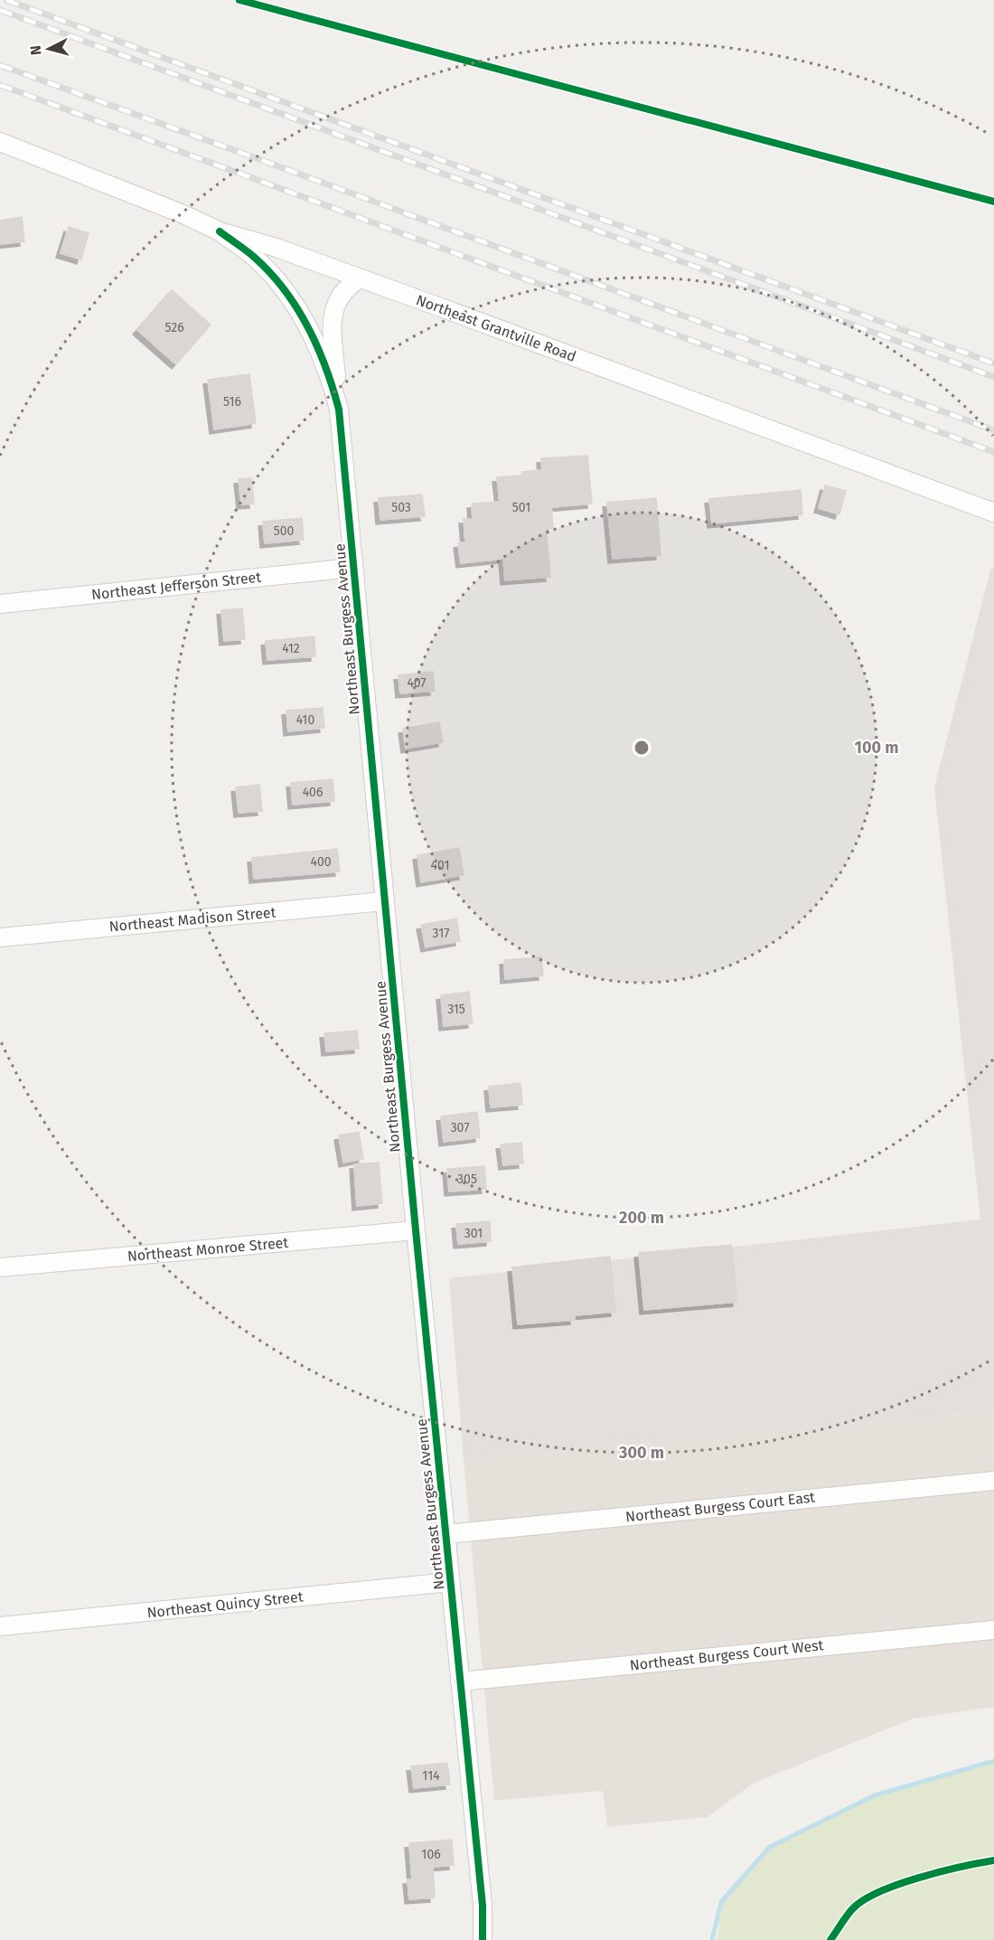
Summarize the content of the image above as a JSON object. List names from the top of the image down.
{
  "streets": {
    "street": [
      "Northeast Grantville Road",
      "Northeast Jefferson Street",
      "Northeast Burgess Avenue",
      "Northeast Madison Street",
      "Northeast Monroe Street",
      "Northeast Burgess Court East",
      "Northeast Quincy Street",
      "Northeast Burgess Court West"
    ]
  },
  "crossings": [
    ["Northeast Grantville Road", "Northeast Burgess Avenue"],
    ["Northeast Jefferson Street", "Northeast Burgess Avenue"],
    ["Northeast Burgess Avenue", "Northeast Madison Street"],
    ["Northeast Burgess Avenue", "Northeast Monroe Street"],
    ["Northeast Burgess Avenue", "Northeast Burgess Court East"],
    ["Northeast Burgess Avenue", "Northeast Quincy Street"],
    ["Northeast Burgess Avenue", "Northeast Burgess Court West"]
  ],
  "house_numbers": [
    "526",
    "516",
    "503",
    "501",
    "500",
    "412",
    "407",
    "410",
    "406",
    "400",
    "401",
    "317",
    "315",
    "307",
    "305",
    "301",
    "114",
    "106"
  ],
  "north": "left",
  "rings": ["100 m", "200 m", "300 m"]
}
